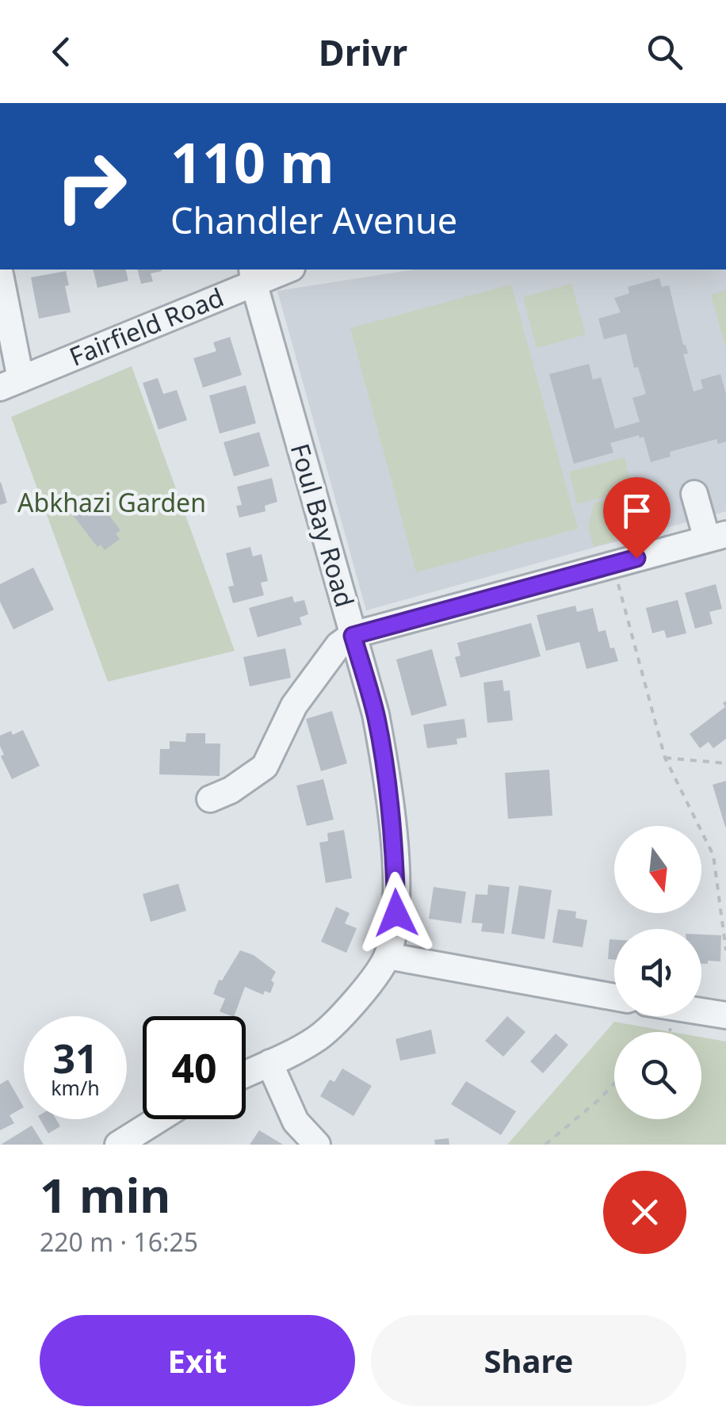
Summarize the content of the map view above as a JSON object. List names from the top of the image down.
{
  "streets": {
    "street": ["Fairfield Road", "Foul Bay Road"]
  },
  "crossings": [
    ["Fairfield Road", "Foul Bay Road"]
  ],
  "parks": ["Abkhazi Garden"],
  "north": "bottom",
  "page": {
    "header": "Drivr",
    "turn": ["110 m", "Chandler Avenue"],
    "speed": "31 km/h",
    "limit": "40",
    "heading": ["1 min", "220 m · 16:25"],
    "buttons": ["Exit", "Share"]
  }
}
